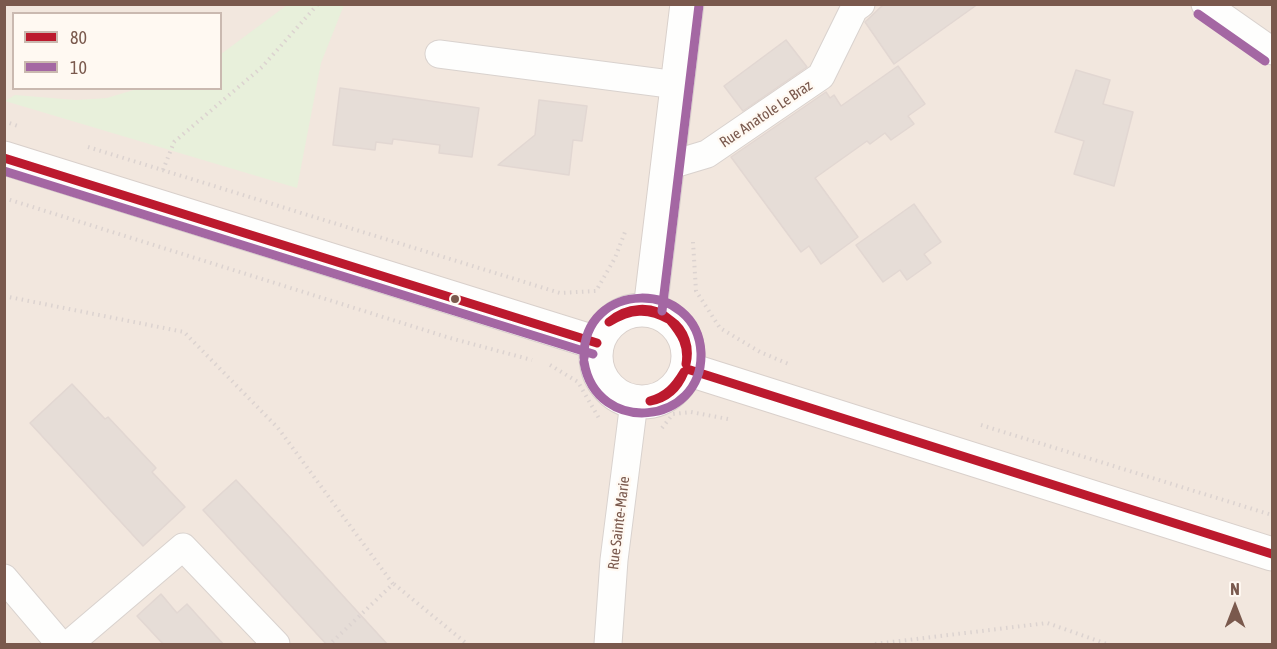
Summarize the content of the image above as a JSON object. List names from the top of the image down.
{
  "streets": {
    "street": ["Rue Anatole Le Braz", "Rue Sainte-Marie"]
  },
  "lines": ["transit line 10", "transit line 80"],
  "legend": ["80", "10"],
  "north": "top"
}
